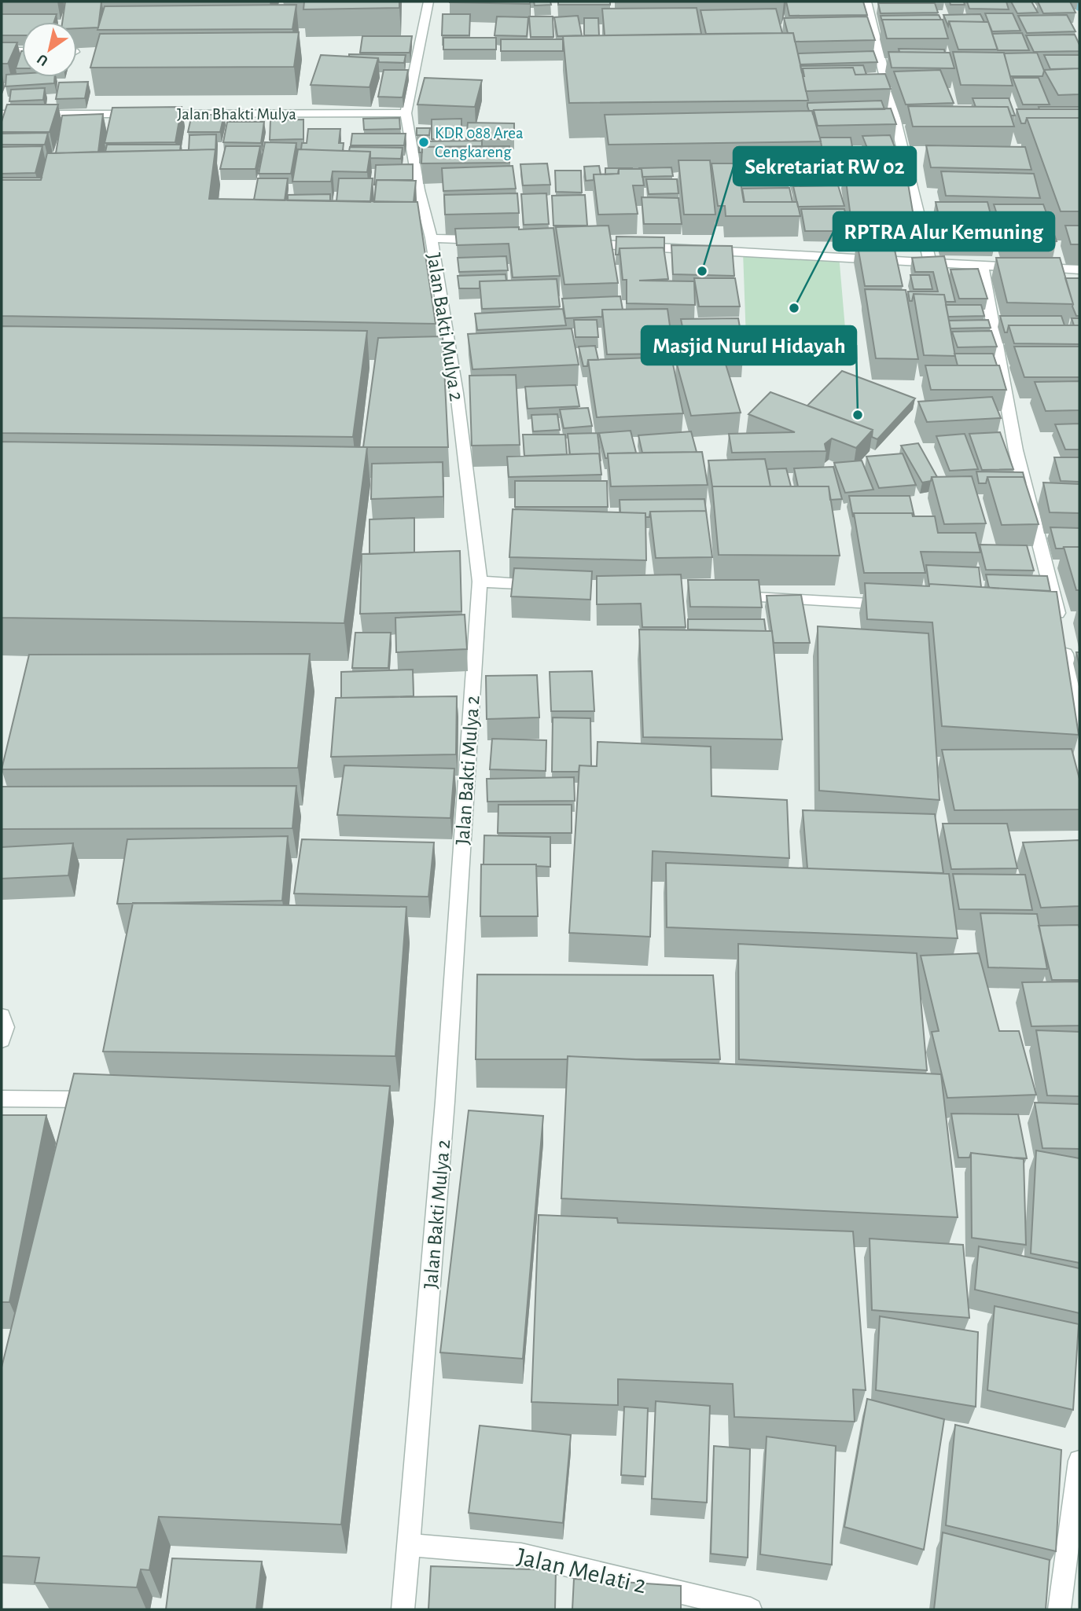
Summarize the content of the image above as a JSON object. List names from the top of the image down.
{
  "streets": {
    "street": ["Jalan Bhakti Mulya", "Jalan Bakti Mulya 2", "Jalan Melati 2"]
  },
  "crossings": [
    ["Jalan Bhakti Mulya", "Jalan Bakti Mulya 2"],
    ["Jalan Bakti Mulya 2", "Jalan Melati 2"]
  ],
  "places": [
    "KDR 088 Area Cengkareng",
    "Sekretariat RW 02",
    "RPTRA Alur Kemuning",
    "Masjid Nurul Hidayah"
  ],
  "north": "bottom left"
}
